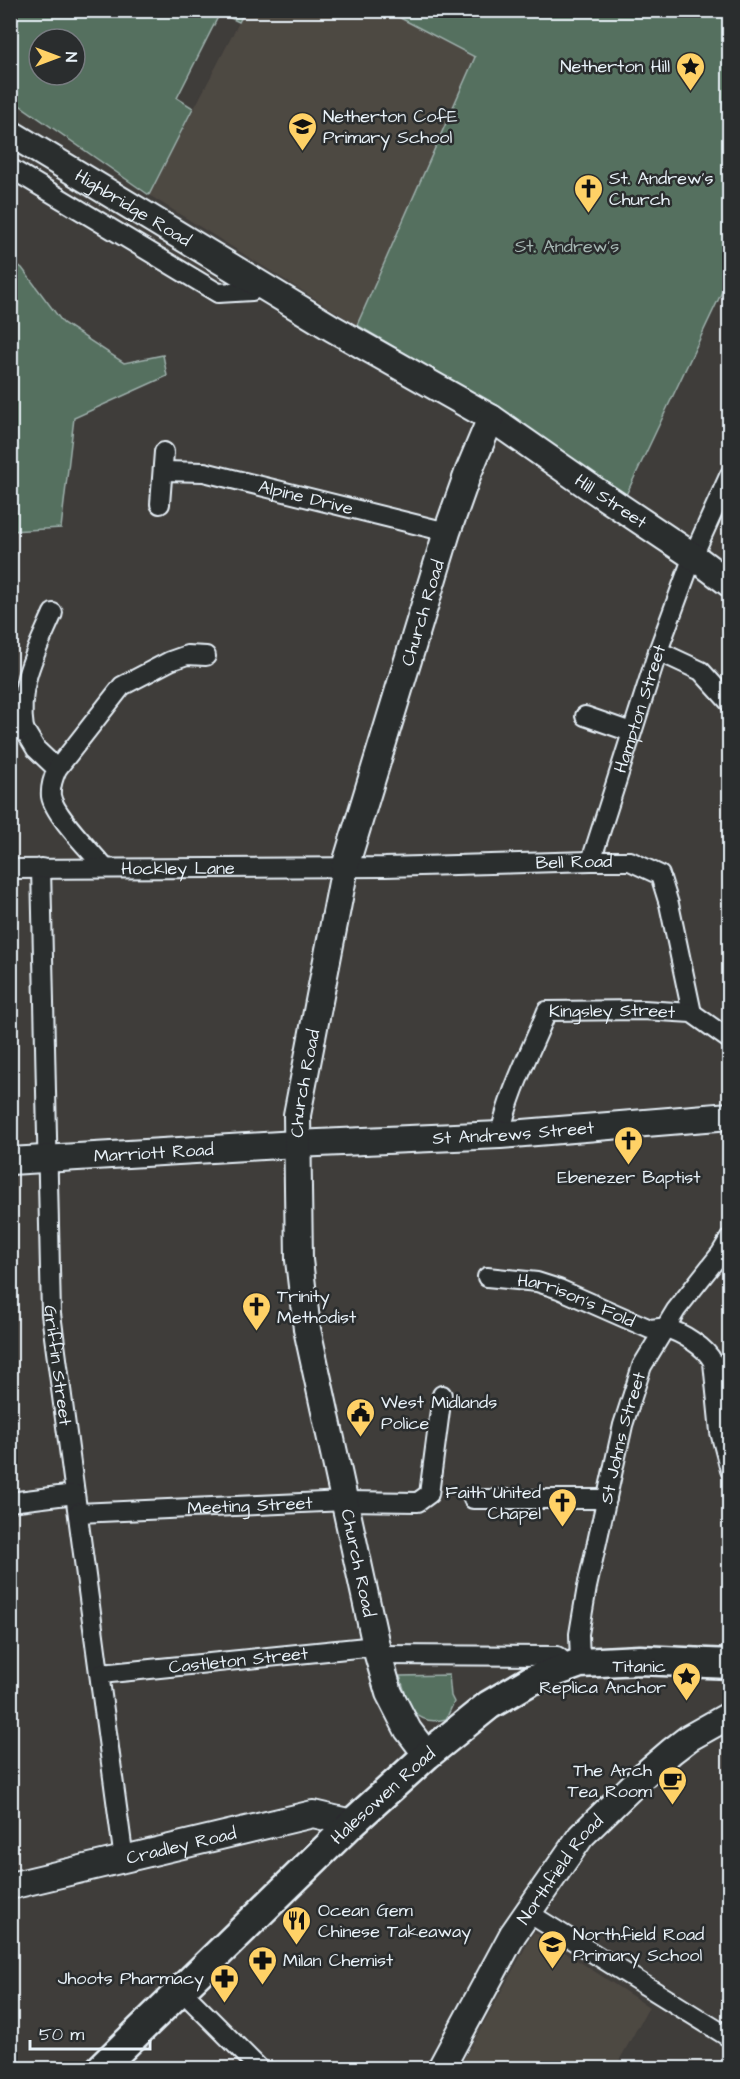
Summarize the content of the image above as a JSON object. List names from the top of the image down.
{
  "streets": {
    "main road": ["Halesowen Road"],
    "street": [
      "Highbridge Road",
      "Alpine Drive",
      "Hill Street",
      "Church Road",
      "Hampton Street",
      "Bell Road",
      "Hockley Lane",
      "Kingsley Street",
      "St Andrews Street",
      "Marriott Road",
      "Harrison's Fold",
      "Griffin Street",
      "St Johns Street",
      "Meeting Street",
      "Castleton Street",
      "Cradley Road",
      "Northfield Road"
    ]
  },
  "crossings": [
    ["Highbridge Road", "Hill Street"],
    ["Highbridge Road", "Church Road"],
    ["Alpine Drive", "Church Road"],
    ["Hill Street", "Church Road"],
    ["Hill Street", "Hampton Street"],
    ["Church Road", "Bell Road"],
    ["Church Road", "Hockley Lane"],
    ["Church Road", "St Andrews Street"],
    ["Church Road", "Marriott Road"],
    ["Church Road", "Meeting Street"],
    ["Church Road", "Castleton Street"],
    ["Church Road", "Halesowen Road"],
    ["Hampton Street", "Bell Road"],
    ["Bell Road", "Hockley Lane"],
    ["Bell Road", "Kingsley Street"],
    ["Hockley Lane", "Griffin Street"],
    ["Kingsley Street", "St Andrews Street"],
    ["St Andrews Street", "Marriott Road"],
    ["Marriott Road", "Griffin Street"],
    ["Harrison's Fold", "St Johns Street"],
    ["Griffin Street", "Meeting Street"],
    ["Griffin Street", "Castleton Street"],
    ["Griffin Street", "Cradley Road"],
    ["St Johns Street", "Castleton Street"],
    ["St Johns Street", "Halesowen Road"],
    ["Castleton Street", "Halesowen Road"],
    ["Halesowen Road", "Cradley Road"]
  ],
  "parks": ["St. Andrew's"],
  "places": {
    "place": ["Netherton Hill", "Titanic Replica Anchor"],
    "school or university": ["Netherton CofE Primary School", "Northfield Road Primary School"],
    "church": [
      "St. Andrew's Church",
      "Ebenezer Baptist",
      "Trinity Methodist",
      "Faith United Chapel"
    ],
    "public building": ["West Midlands Police"],
    "cafe": ["The Arch Tea Room"],
    "restaurant": ["Ocean Gem Chinese Takeaway"],
    "pharmacy": ["Milan Chemist", "Jhoots Pharmacy"]
  },
  "scale_bar": "50 m",
  "north": "right"
}
